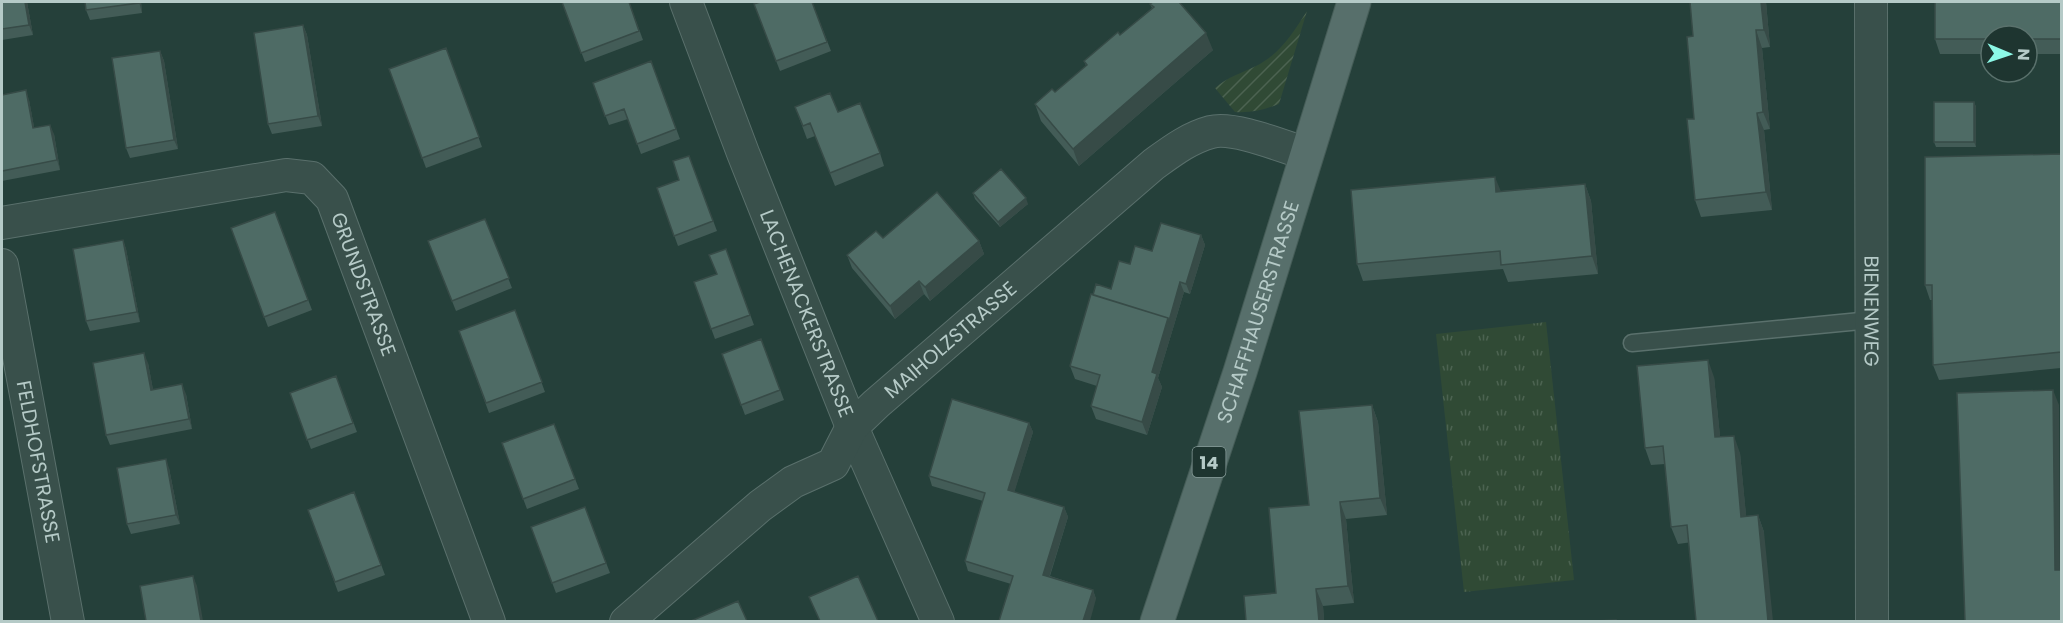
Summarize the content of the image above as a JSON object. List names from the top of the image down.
{
  "streets": {
    "main road": ["SCHAFFHAUSERSTRASSE", "14"],
    "street": [
      "GRUNDSTRASSE",
      "BIENENWEG",
      "LACHENACKERSTRASSE",
      "MAIHOLZSTRASSE",
      "FELDHOFSTRASSE"
    ]
  },
  "crossings": [
    ["SCHAFFHAUSERSTRASSE", "MAIHOLZSTRASSE"],
    ["LACHENACKERSTRASSE", "MAIHOLZSTRASSE"]
  ],
  "north": "right"
}
